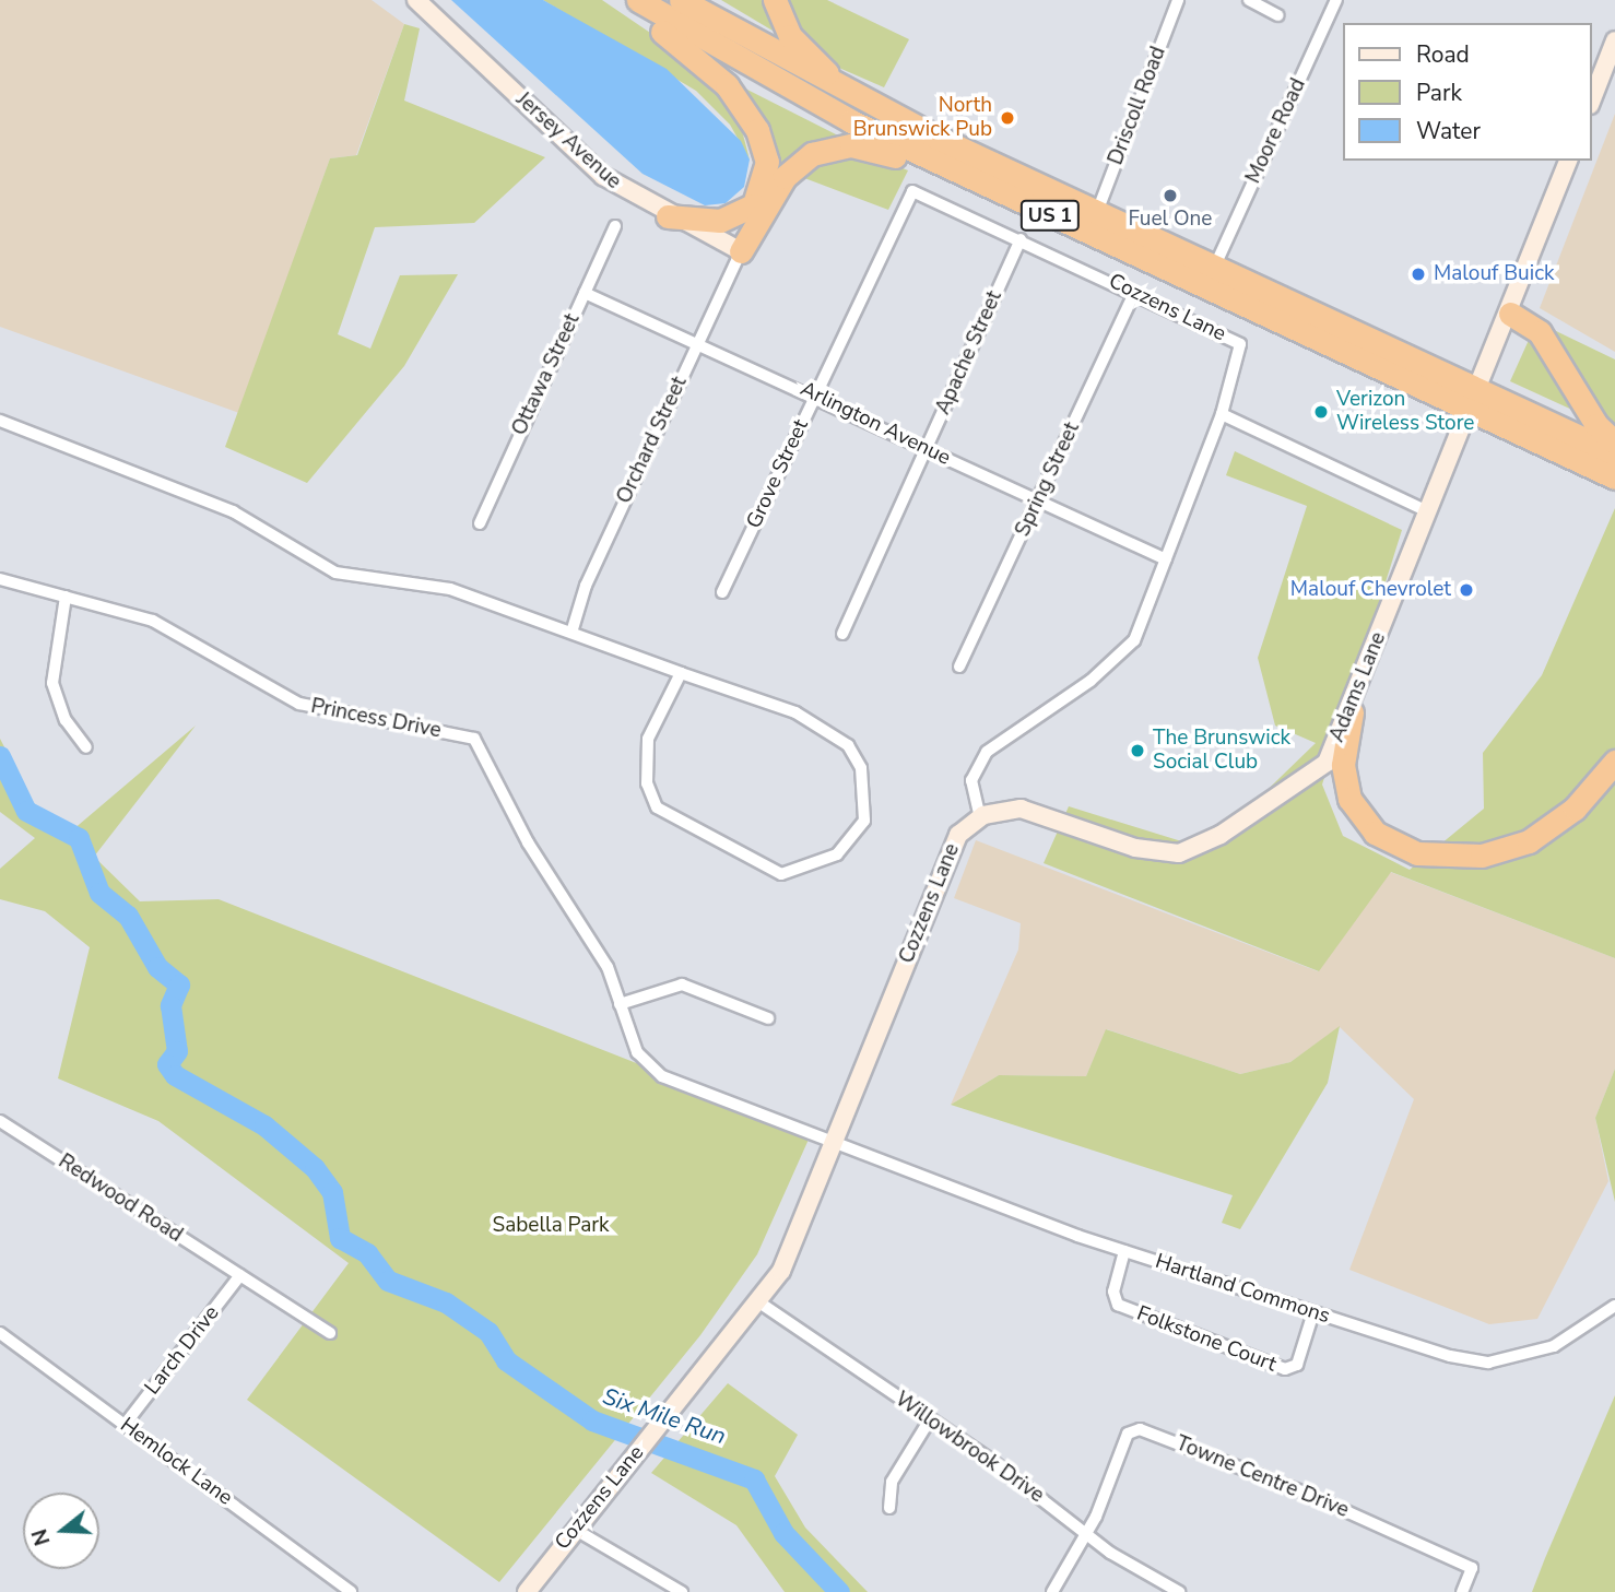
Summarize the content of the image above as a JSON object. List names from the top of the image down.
{
  "streets": {
    "highway": ["US 1"],
    "street": [
      "Driscoll Road",
      "Moore Road",
      "Jersey Avenue",
      "Cozzens Lane",
      "Apache Street",
      "Ottawa Street",
      "Arlington Avenue",
      "Orchard Street",
      "Grove Street",
      "Spring Street",
      "Adams Lane",
      "Princess Drive",
      "Redwood Road",
      "Hartland Commons",
      "Folkstone Court",
      "Larch Drive",
      "Willowbrook Drive",
      "Hemlock Lane",
      "Towne Centre Drive"
    ]
  },
  "crossings": [
    ["Driscoll Road", "US 1"],
    ["Moore Road", "US 1"],
    ["Jersey Avenue", "Orchard Street"],
    ["US 1", "Adams Lane"],
    ["Cozzens Lane", "Apache Street"],
    ["Cozzens Lane", "Arlington Avenue"],
    ["Cozzens Lane", "Grove Street"],
    ["Cozzens Lane", "Spring Street"],
    ["Cozzens Lane", "Adams Lane"],
    ["Cozzens Lane", "Hartland Commons"],
    ["Cozzens Lane", "Willowbrook Drive"],
    ["Apache Street", "Arlington Avenue"],
    ["Ottawa Street", "Arlington Avenue"],
    ["Arlington Avenue", "Orchard Street"],
    ["Arlington Avenue", "Grove Street"],
    ["Arlington Avenue", "Spring Street"],
    ["Princess Drive", "Hartland Commons"],
    ["Redwood Road", "Larch Drive"],
    ["Hartland Commons", "Folkstone Court"],
    ["Larch Drive", "Hemlock Lane"],
    ["Willowbrook Drive", "Towne Centre Drive"]
  ],
  "water": ["Six Mile Run"],
  "parks": ["Sabella Park"],
  "places": [
    "North Brunswick Pub",
    "Fuel One",
    "Malouf Buick",
    "Verizon Wireless Store",
    "Malouf Chevrolet",
    "The Brunswick Social Club"
  ],
  "legend": ["Road", "Park", "Water"],
  "north": "left"
}
